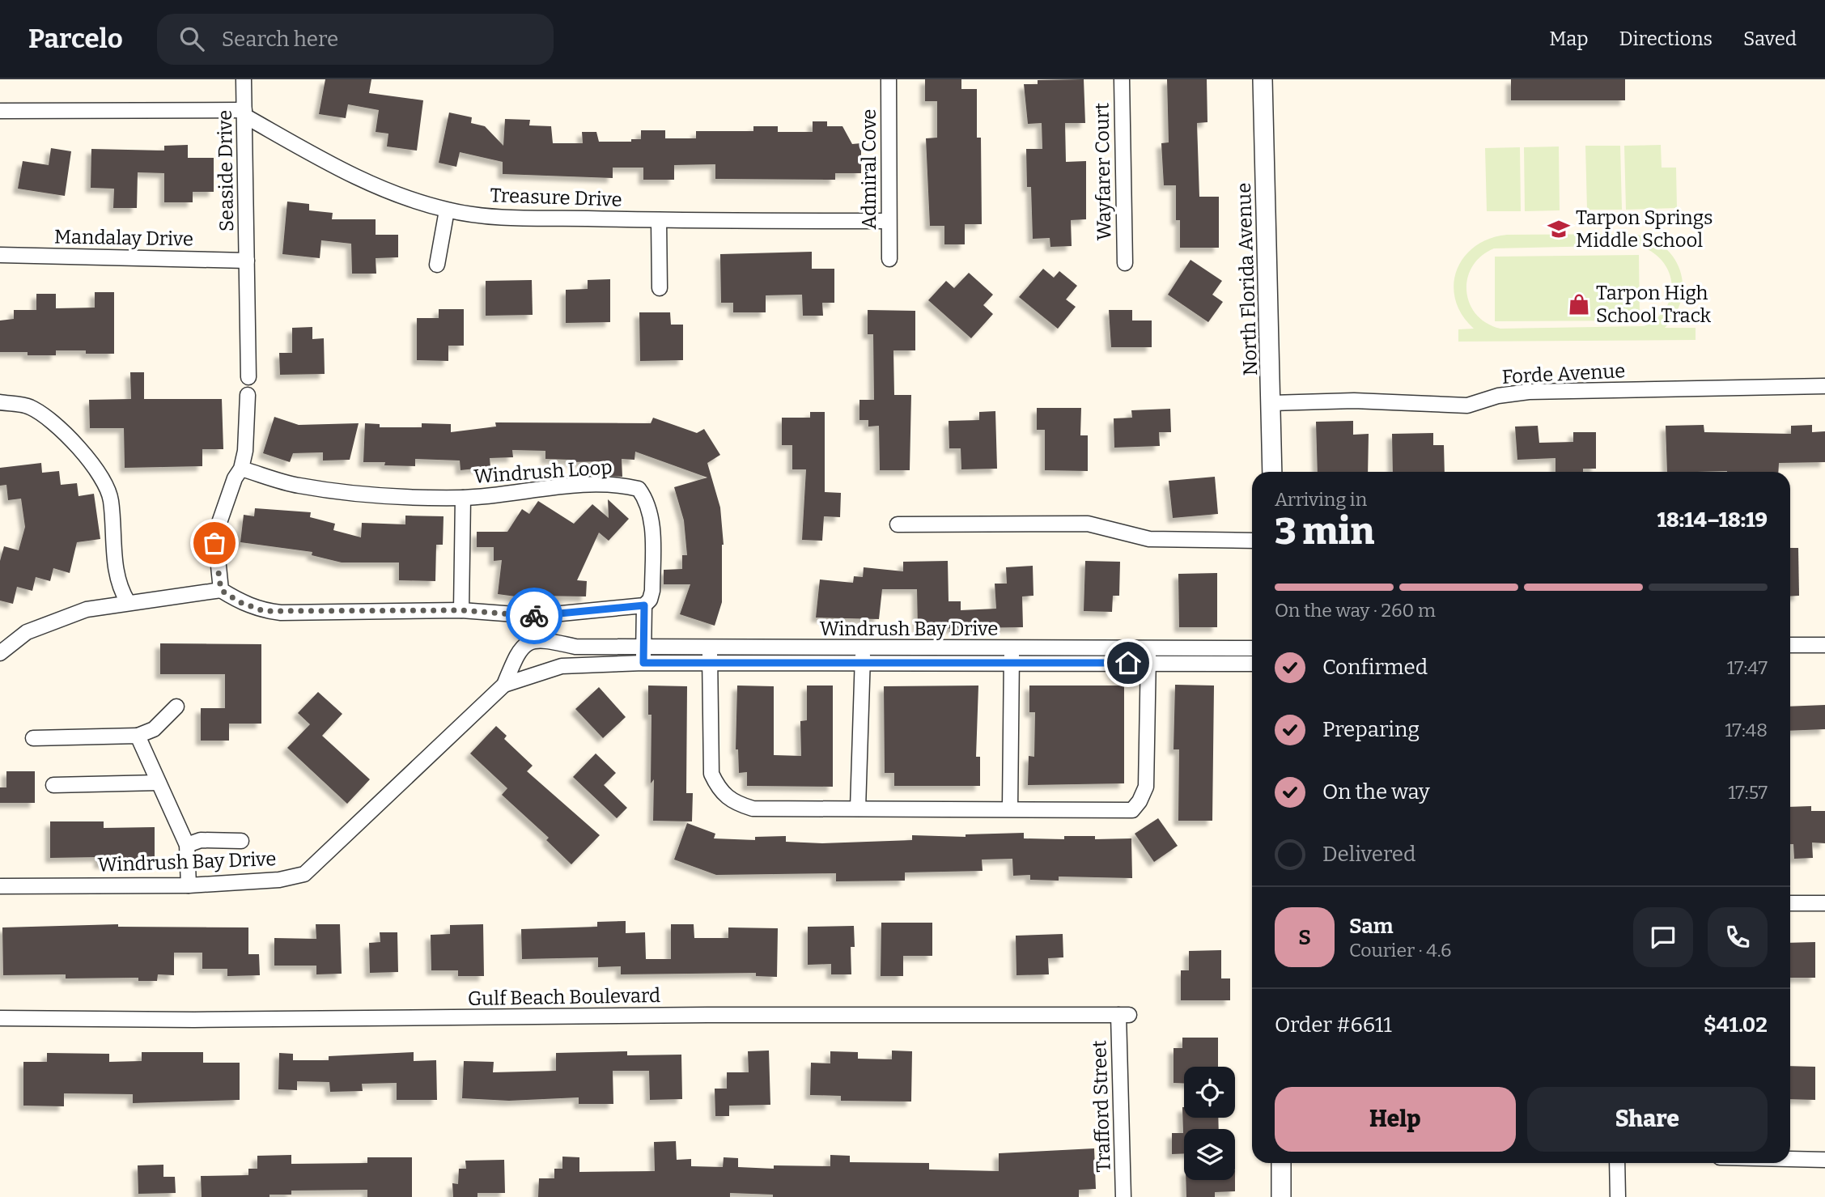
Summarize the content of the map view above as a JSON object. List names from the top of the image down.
{
  "streets": {
    "street": [
      "Admiral Cove",
      "Seaside Drive",
      "Wayfarer Court",
      "Treasure Drive",
      "Mandalay Drive",
      "North Florida Avenue",
      "Forde Avenue",
      "Windrush Loop",
      "Windrush Bay Drive",
      "Gulf Beach Boulevard",
      "Trafford Street"
    ]
  },
  "crossings": [
    ["Admiral Cove", "Treasure Drive"],
    ["Seaside Drive", "Treasure Drive"],
    ["Seaside Drive", "Mandalay Drive"],
    ["North Florida Avenue", "Forde Avenue"],
    ["Gulf Beach Boulevard", "Trafford Street"]
  ],
  "places": {
    "school or university": ["Tarpon Springs Middle School"],
    "shop": ["Tarpon High School Track"]
  },
  "page": {
    "header": "Parcelo",
    "search": "Search here",
    "nav": ["Map", "Directions", "Saved"],
    "heading": ["3 min", "Arriving in", "18:14–18:19"],
    "panel": [
      "Sam",
      "Courier · 4.6",
      "Order #6611",
      "$41.02"
    ],
    "bar": "On the way · 260 m",
    "list": [
      ["Confirmed", "17:47"],
      ["Preparing", "17:48"],
      ["On the way", "17:57"],
      "Delivered"
    ],
    "round": "S",
    "buttons": ["Help", "Share"]
  }
}
